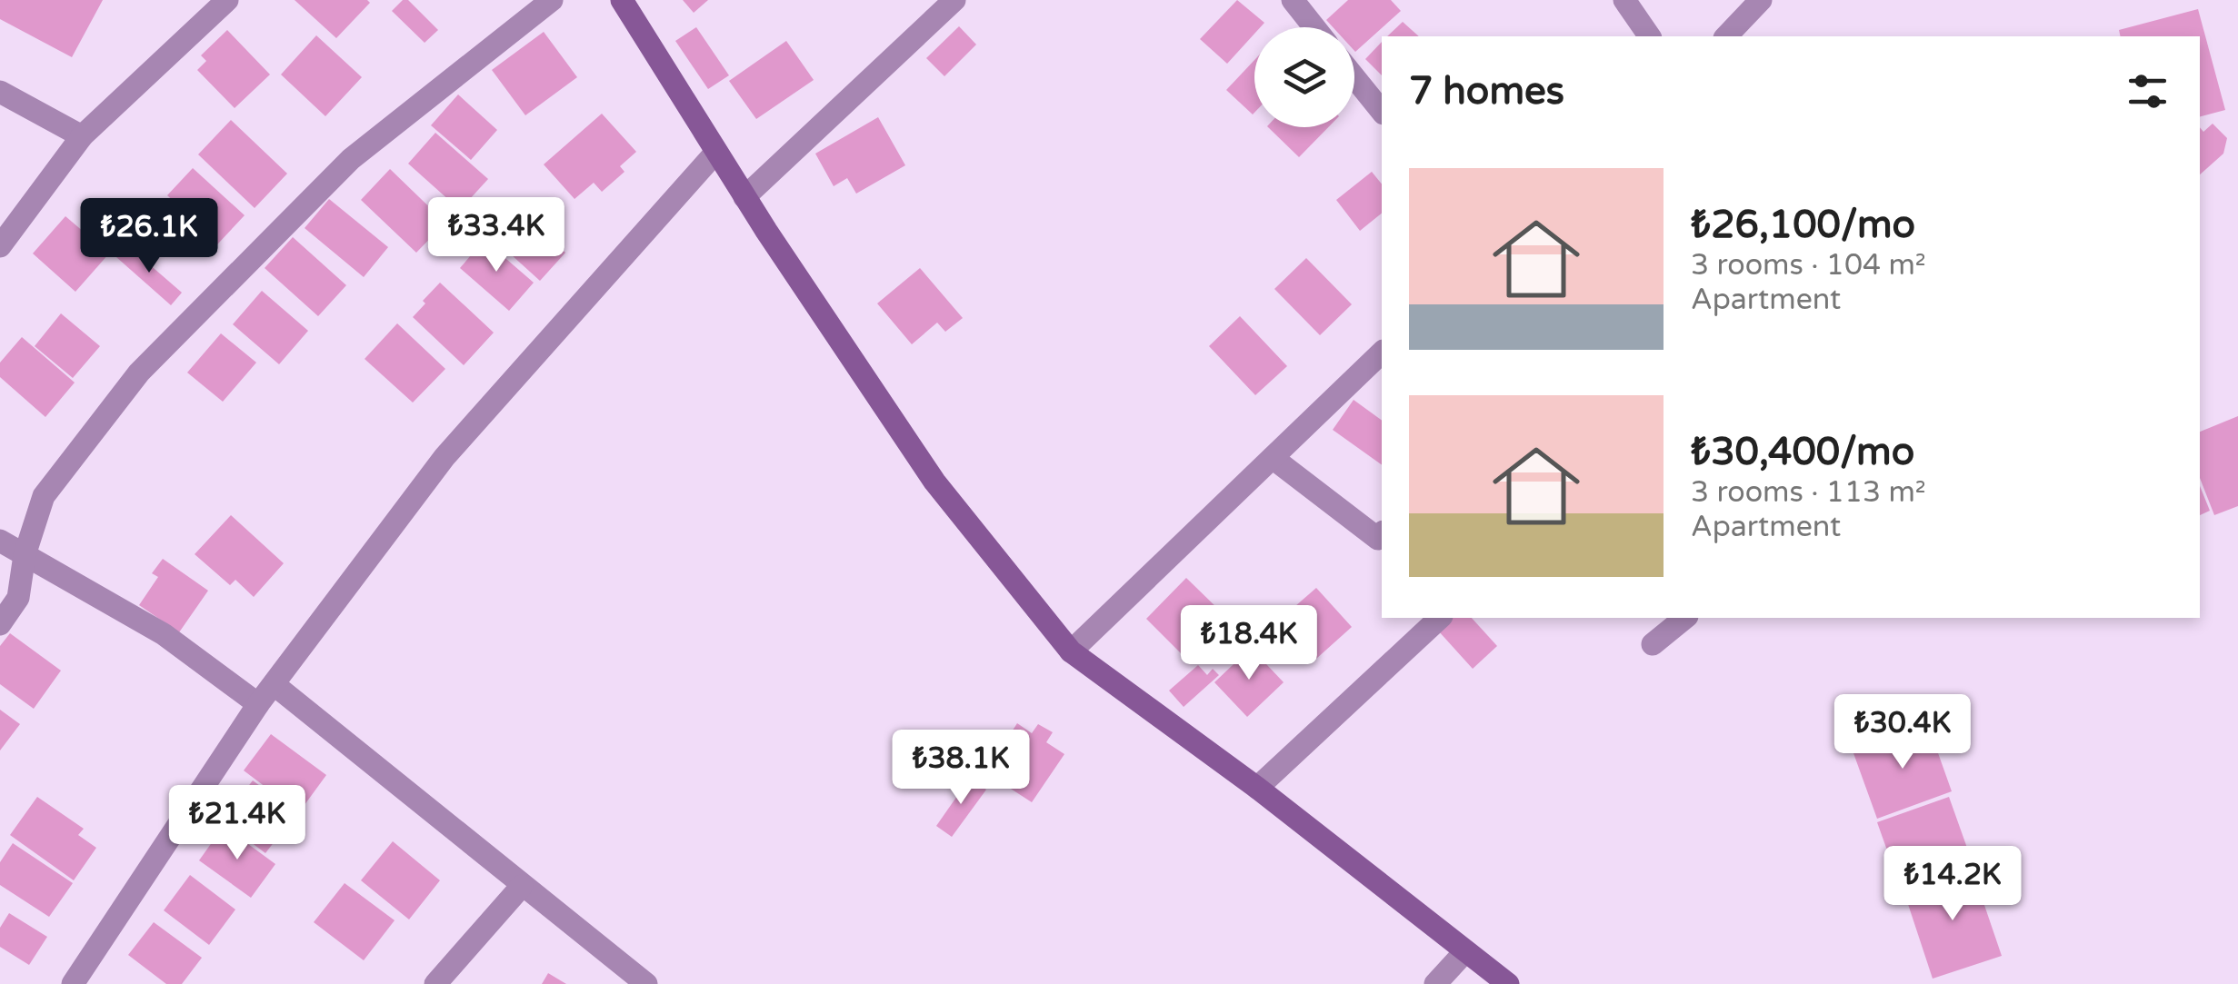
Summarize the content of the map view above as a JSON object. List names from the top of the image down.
{
  "page": {
    "heading": "7 homes",
    "list": [
      {
        "name": "₺26,100/mo",
        "note": "3 rooms · 104 m² · Apartment"
      },
      {
        "name": "₺30,400/mo",
        "note": "3 rooms · 113 m² · Apartment"
      }
    ],
    "price": [
      "₺33.4K",
      "₺26.1K",
      "₺18.4K",
      "₺30.4K",
      "₺38.1K",
      "₺21.4K",
      "₺14.2K"
    ]
  }
}
